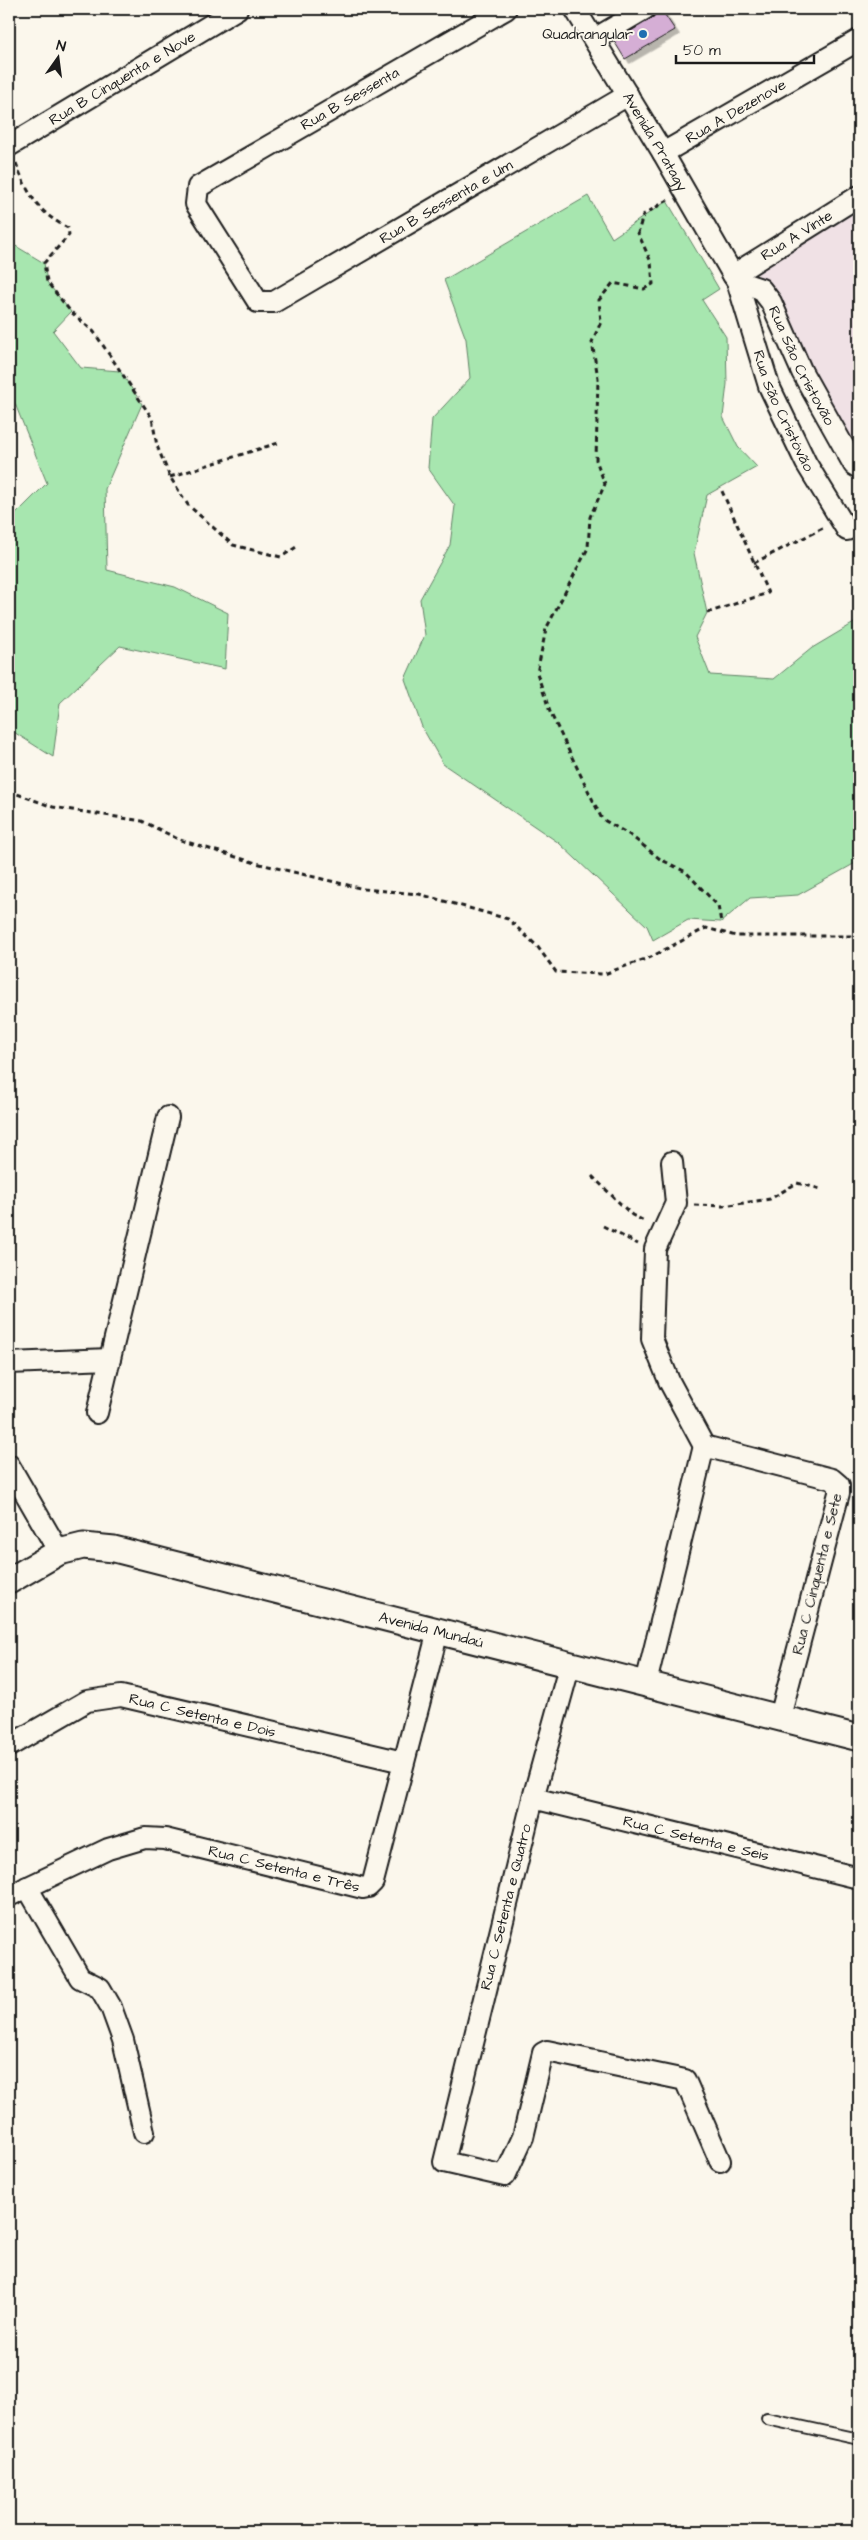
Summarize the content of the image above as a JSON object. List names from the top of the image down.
{
  "streets": {
    "street": [
      "Rua B Cinquenta e Nove",
      "Rua B Sessenta",
      "Rua A Dezenove",
      "Avenida Pratagy",
      "Rua B Sessenta e Um",
      "Rua A Vinte",
      "Rua São Cristovão",
      "Rua São Cristóvão",
      "Rua C Cinquenta e Sete",
      "Avenida Mundaú",
      "Rua C Setenta e Dois",
      "Rua C Setenta e Seis",
      "Rua C Setenta e Três",
      "Rua C Setenta e Quatro"
    ]
  },
  "crossings": [
    ["Rua B Sessenta", "Rua B Sessenta e Um"],
    ["Rua A Dezenove", "Avenida Pratagy"],
    ["Avenida Pratagy", "Rua B Sessenta e Um"],
    ["Avenida Pratagy", "Rua A Vinte"],
    ["Avenida Pratagy", "Rua São Cristovão"],
    ["Avenida Pratagy", "Rua São Cristóvão"],
    ["Rua A Vinte", "Rua São Cristovão"],
    ["Rua A Vinte", "Rua São Cristóvão"],
    ["Rua São Cristovão", "Rua São Cristóvão"],
    ["Rua C Cinquenta e Sete", "Avenida Mundaú"],
    ["Avenida Mundaú", "Rua C Setenta e Três"],
    ["Avenida Mundaú", "Rua C Setenta e Quatro"],
    ["Rua C Setenta e Dois", "Rua C Setenta e Três"],
    ["Rua C Setenta e Seis", "Rua C Setenta e Quatro"]
  ],
  "places": ["Quadrangular"],
  "scale_bar": "50 m",
  "north": "top"
}
